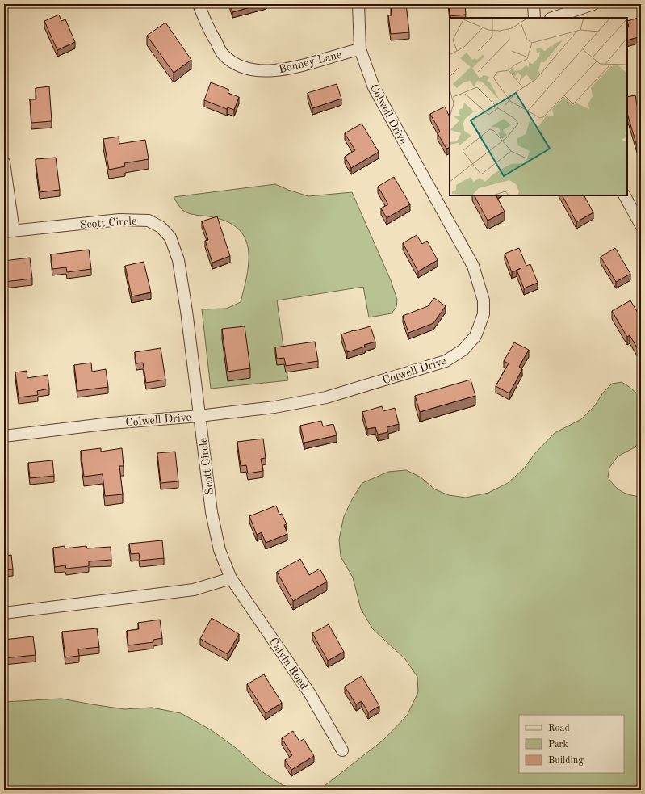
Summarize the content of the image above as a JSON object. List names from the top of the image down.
{
  "streets": {
    "street": [
      "Bonney Lane",
      "Colwell Drive",
      "Scott Circle",
      "Calvin Road"
    ]
  },
  "crossings": [
    ["Bonney Lane", "Colwell Drive"],
    ["Colwell Drive", "Scott Circle"],
    ["Scott Circle", "Calvin Road"]
  ],
  "legend": ["Road", "Park", "Building"]
}
